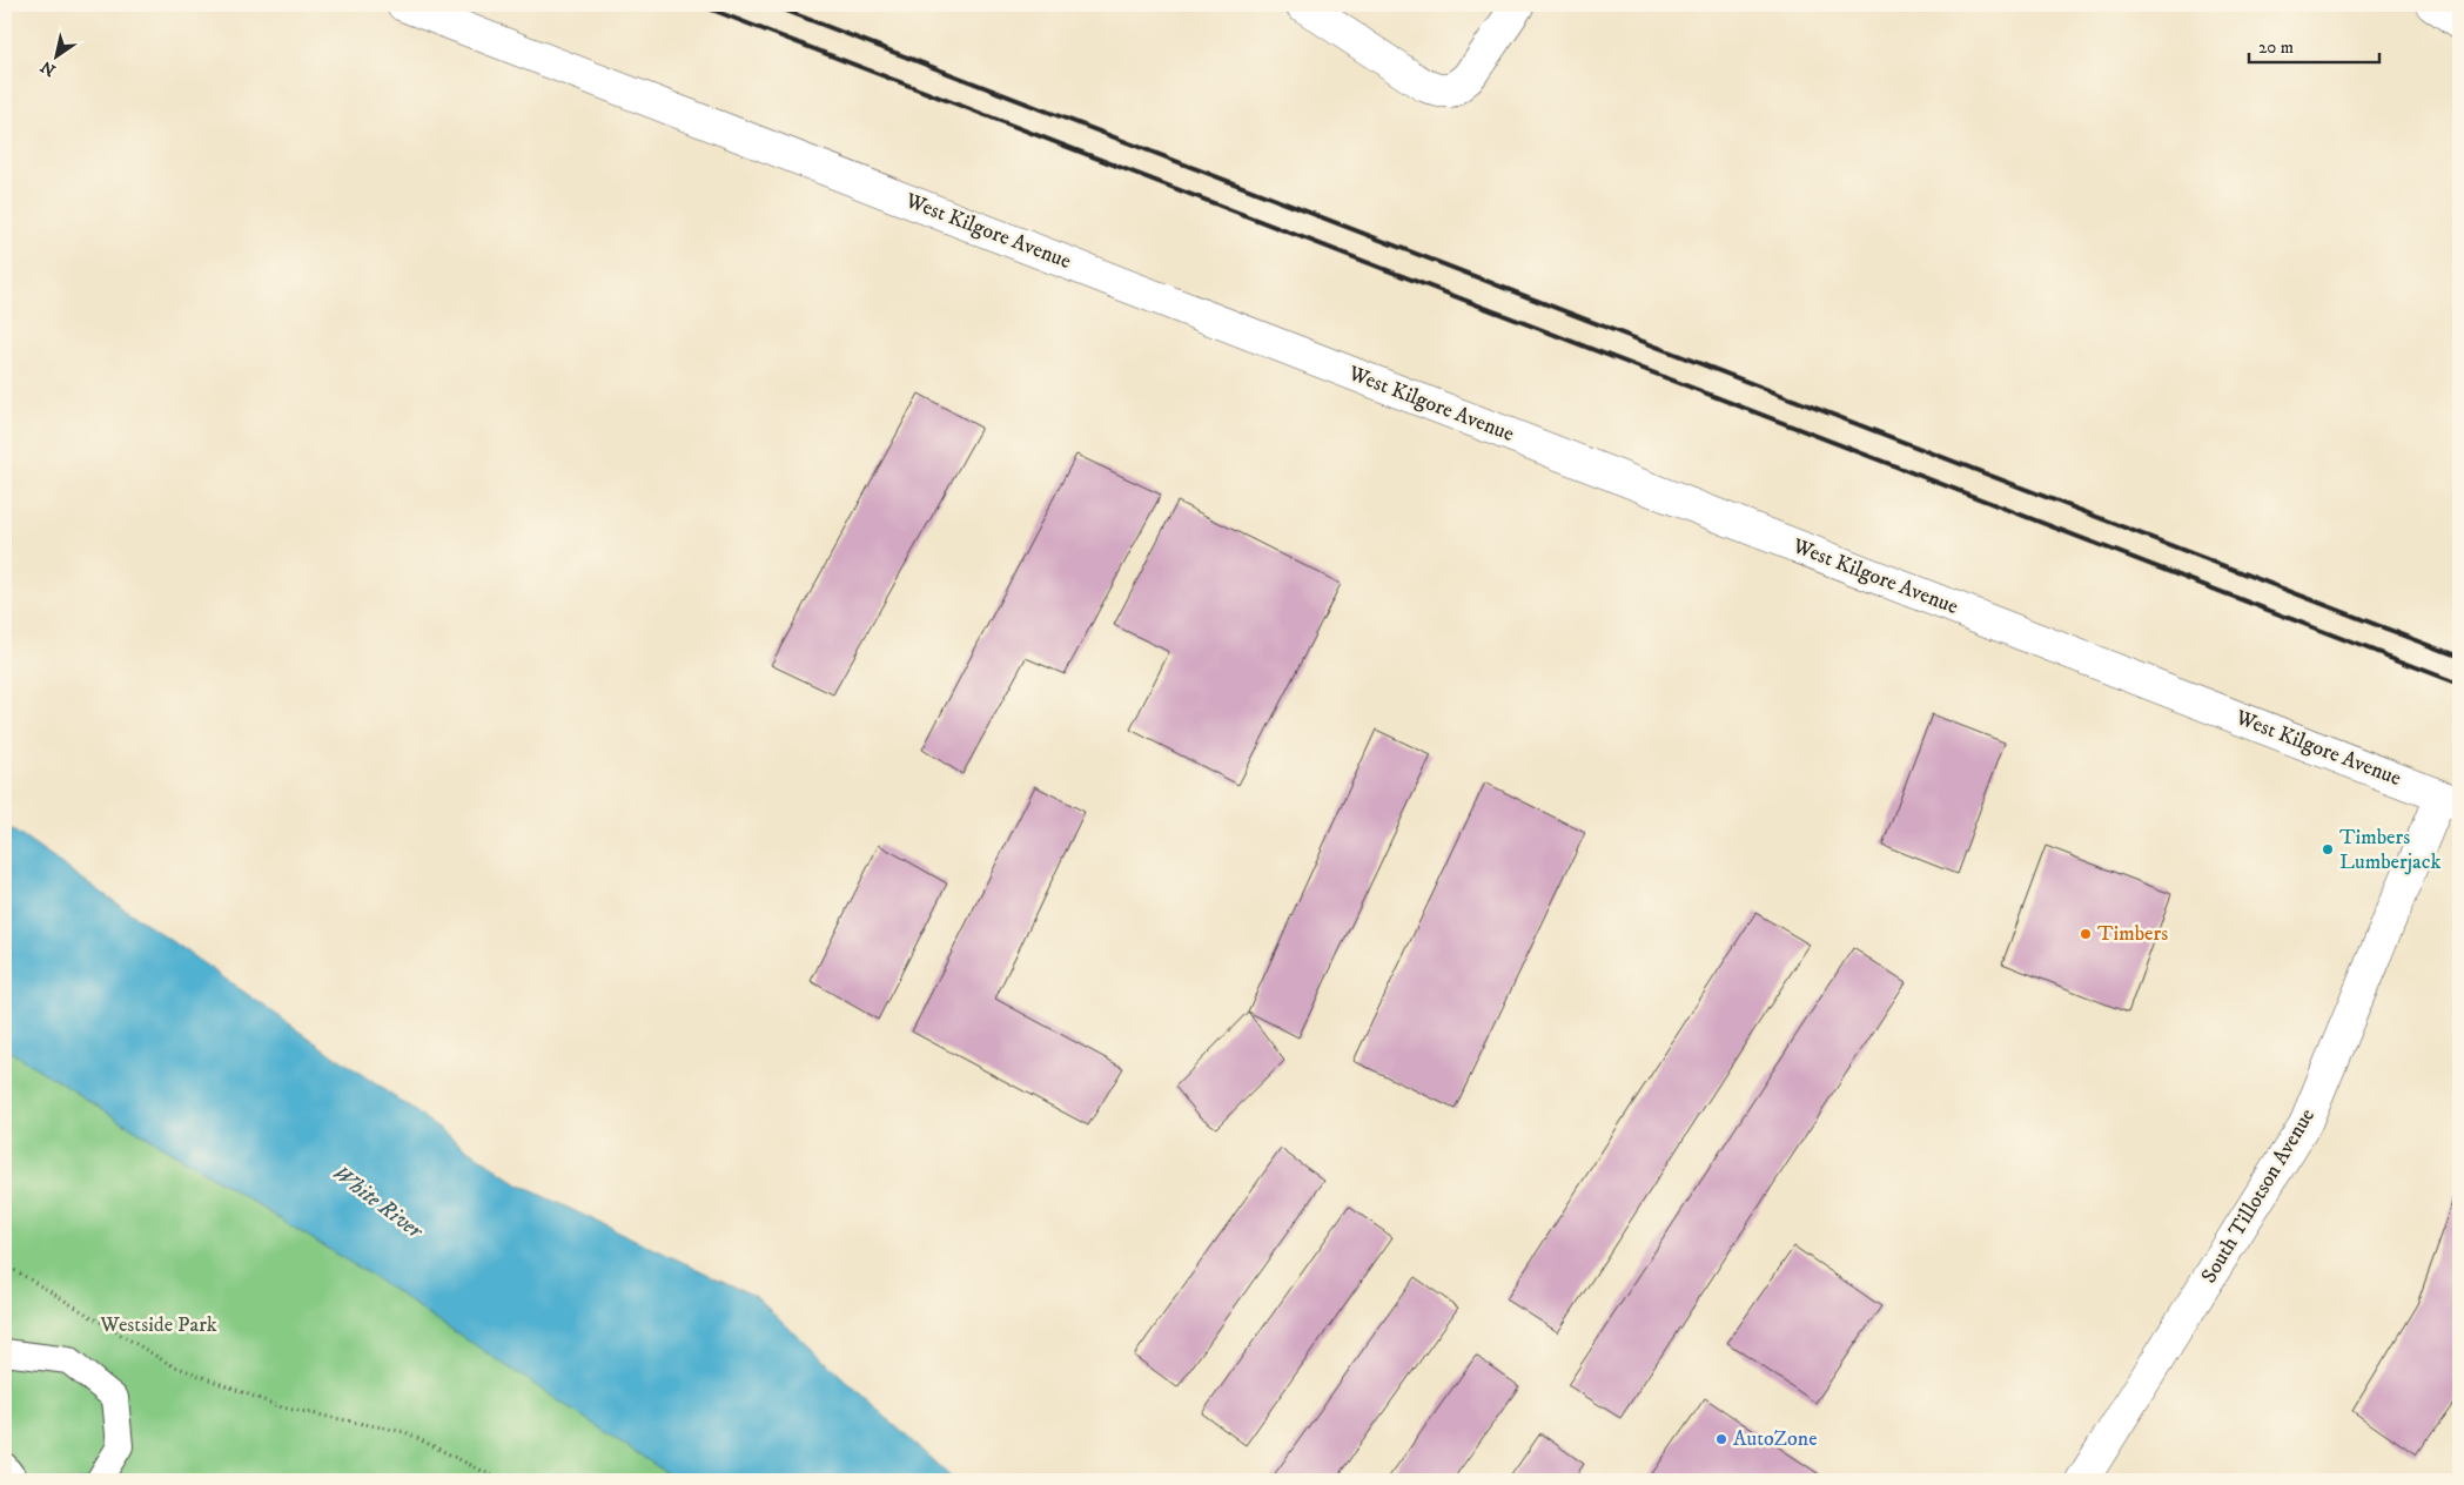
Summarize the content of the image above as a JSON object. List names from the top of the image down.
{
  "streets": {
    "main road": ["West Kilgore Avenue", "South Tillotson Avenue"]
  },
  "crossings": [
    ["West Kilgore Avenue", "South Tillotson Avenue"]
  ],
  "water": ["White River"],
  "parks": ["Westside Park"],
  "places": ["Timbers Lumberjack", "Timbers", "AutoZone"],
  "scale_bar": "20 m",
  "north": "bottom left"
}
